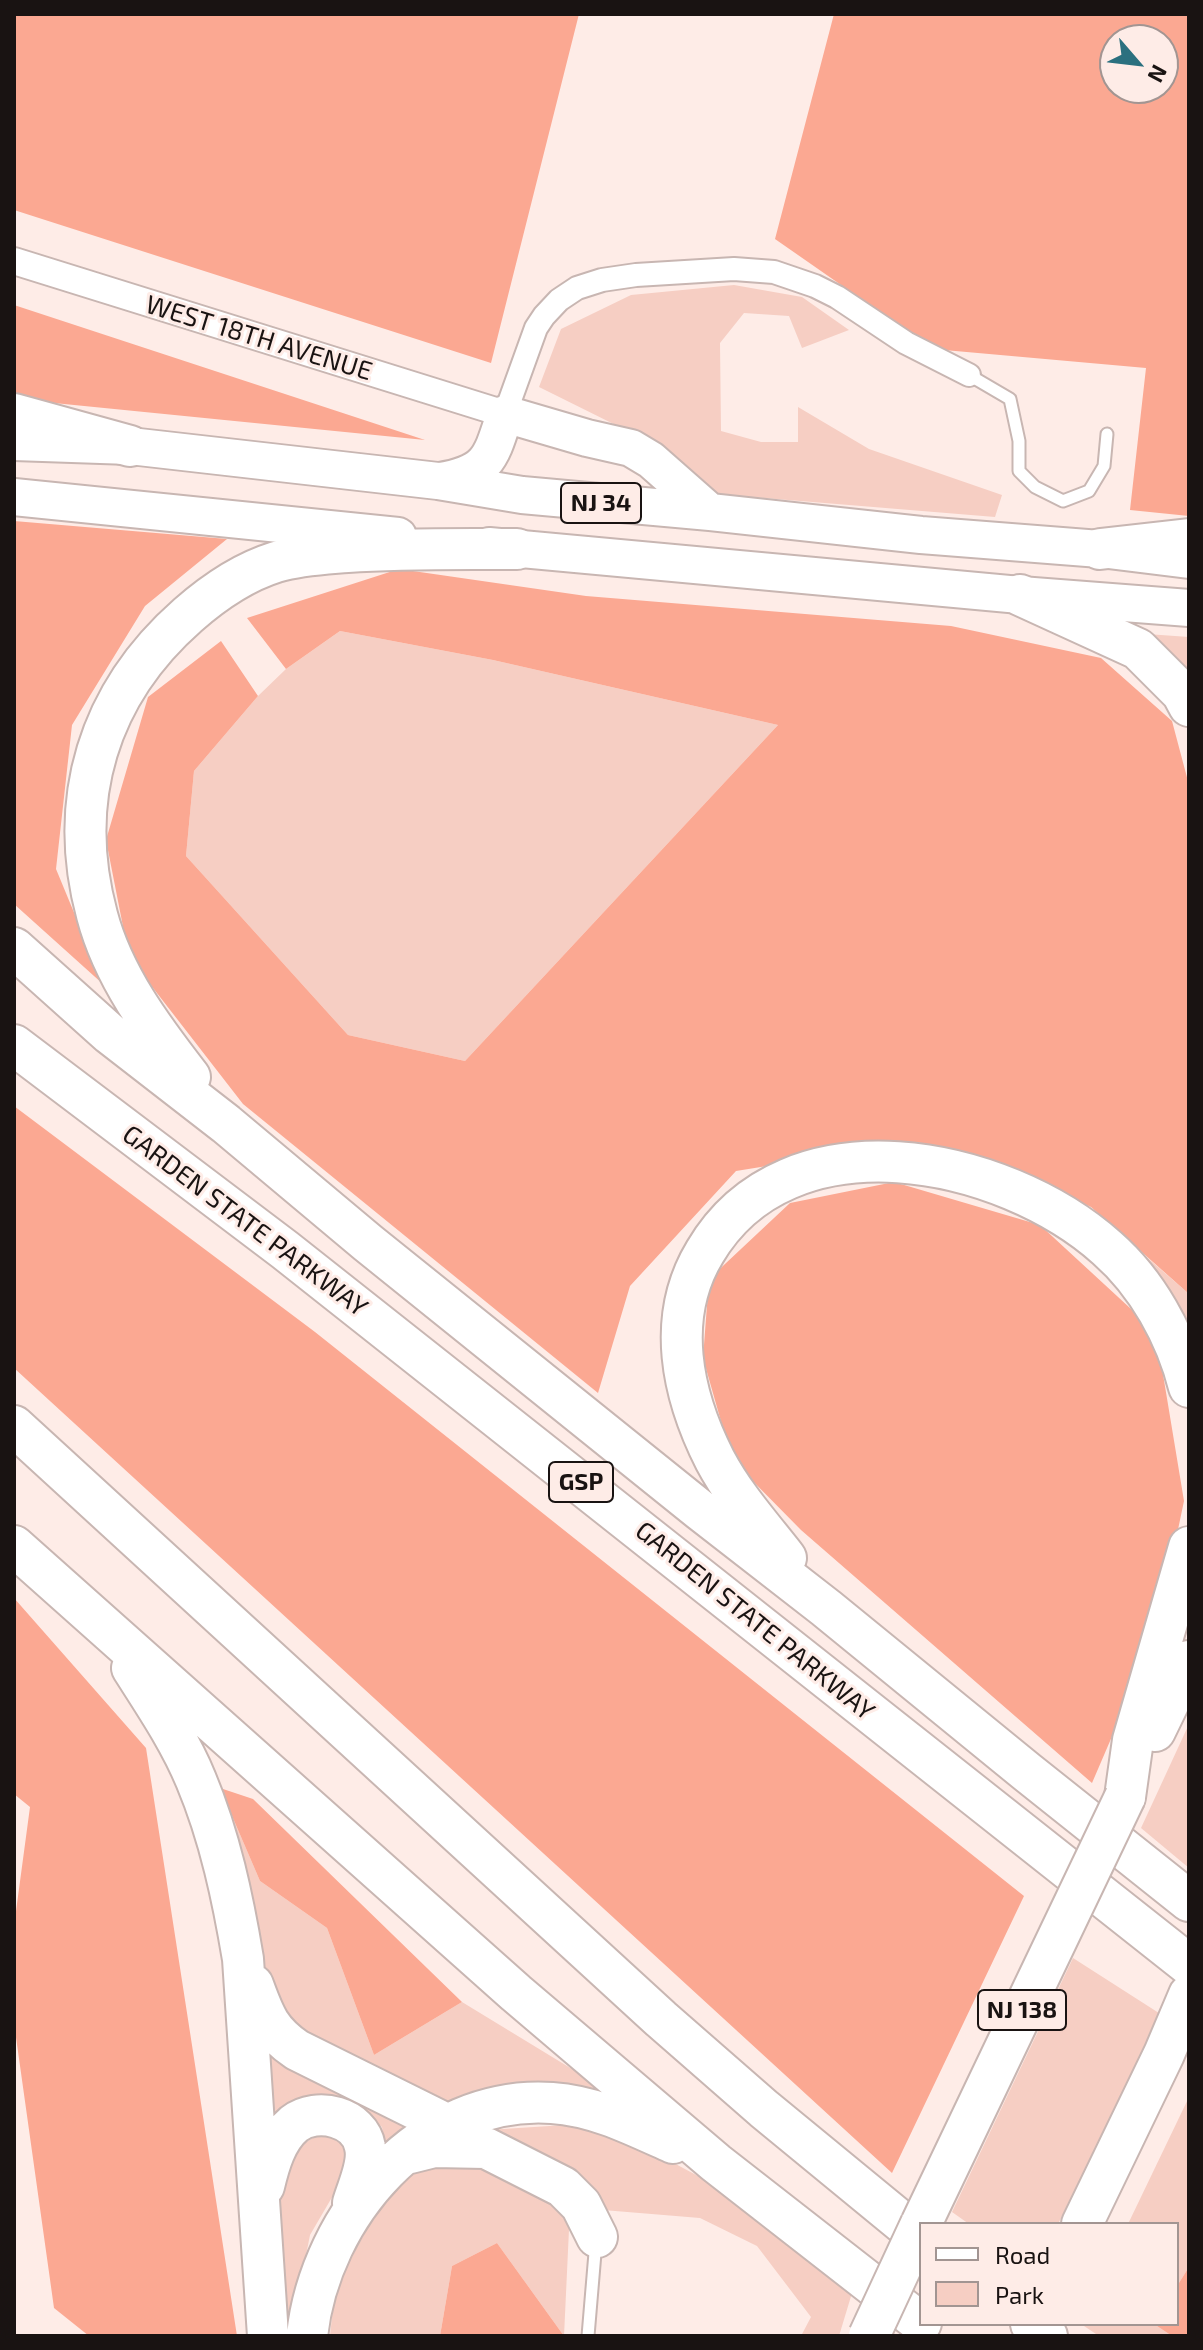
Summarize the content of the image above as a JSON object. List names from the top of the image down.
{
  "streets": {
    "highway": [
      "NJ 34",
      "GARDEN STATE PARKWAY",
      "GSP",
      "NJ 138"
    ],
    "street": ["WEST 18TH AVENUE"]
  },
  "legend": ["Road", "Park"],
  "north": "bottom right"
}
